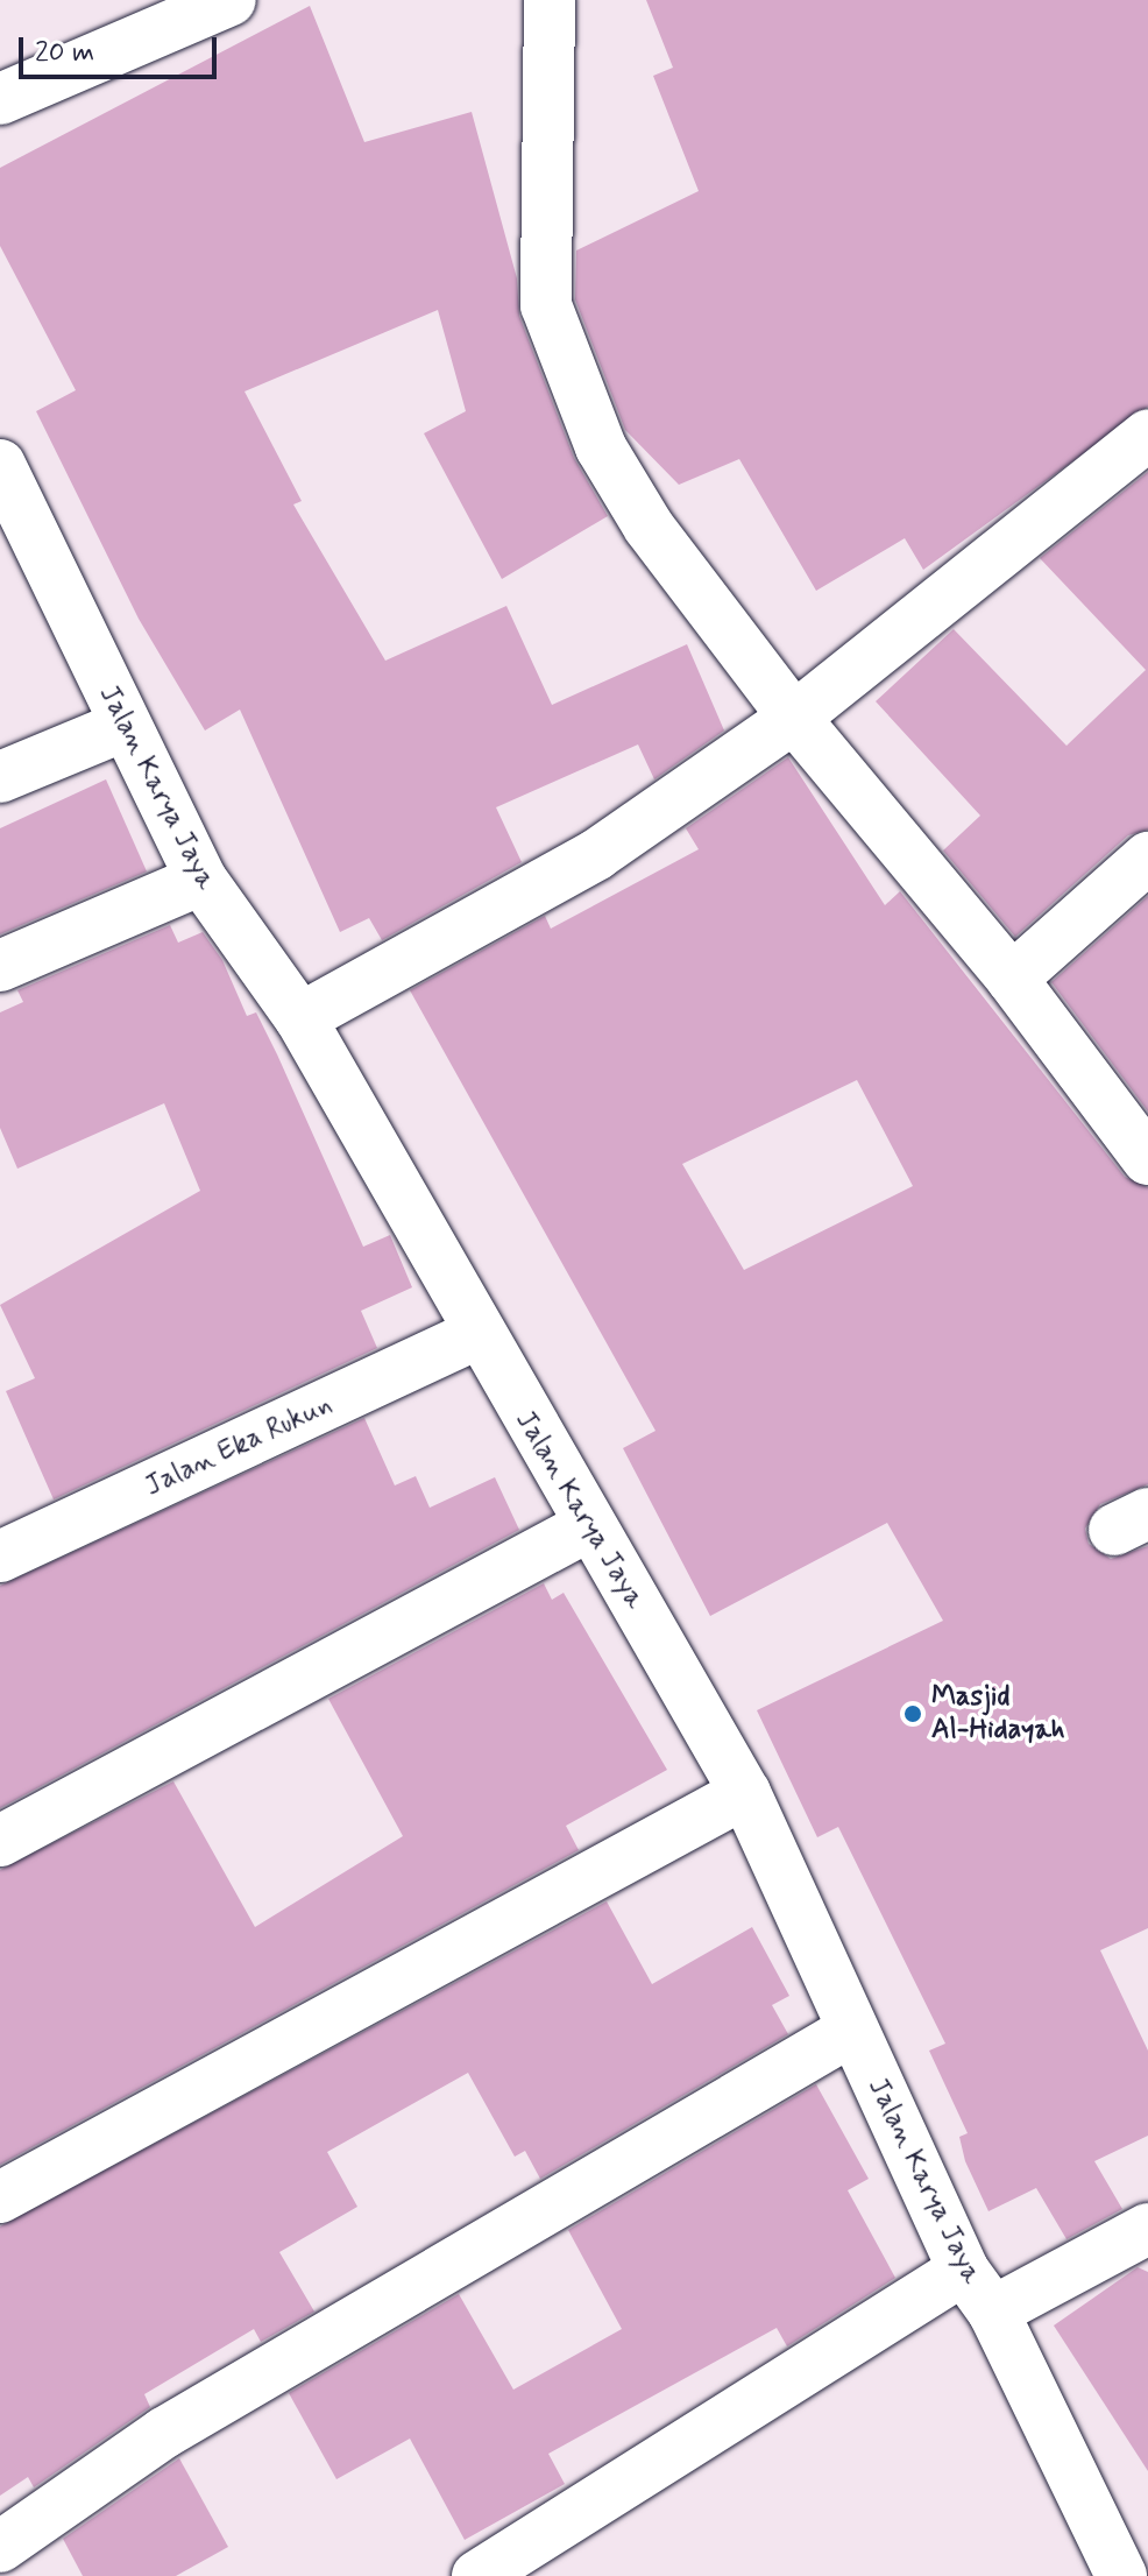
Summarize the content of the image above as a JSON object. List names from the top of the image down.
{
  "streets": {
    "street": ["Jalan Karya Jaya", "Jalan Eka Rukun"]
  },
  "crossings": [
    ["Jalan Karya Jaya", "Jalan Eka Rukun"]
  ],
  "places": ["Masjid Al-Hidayah"],
  "scale_bar": "20 m"
}
